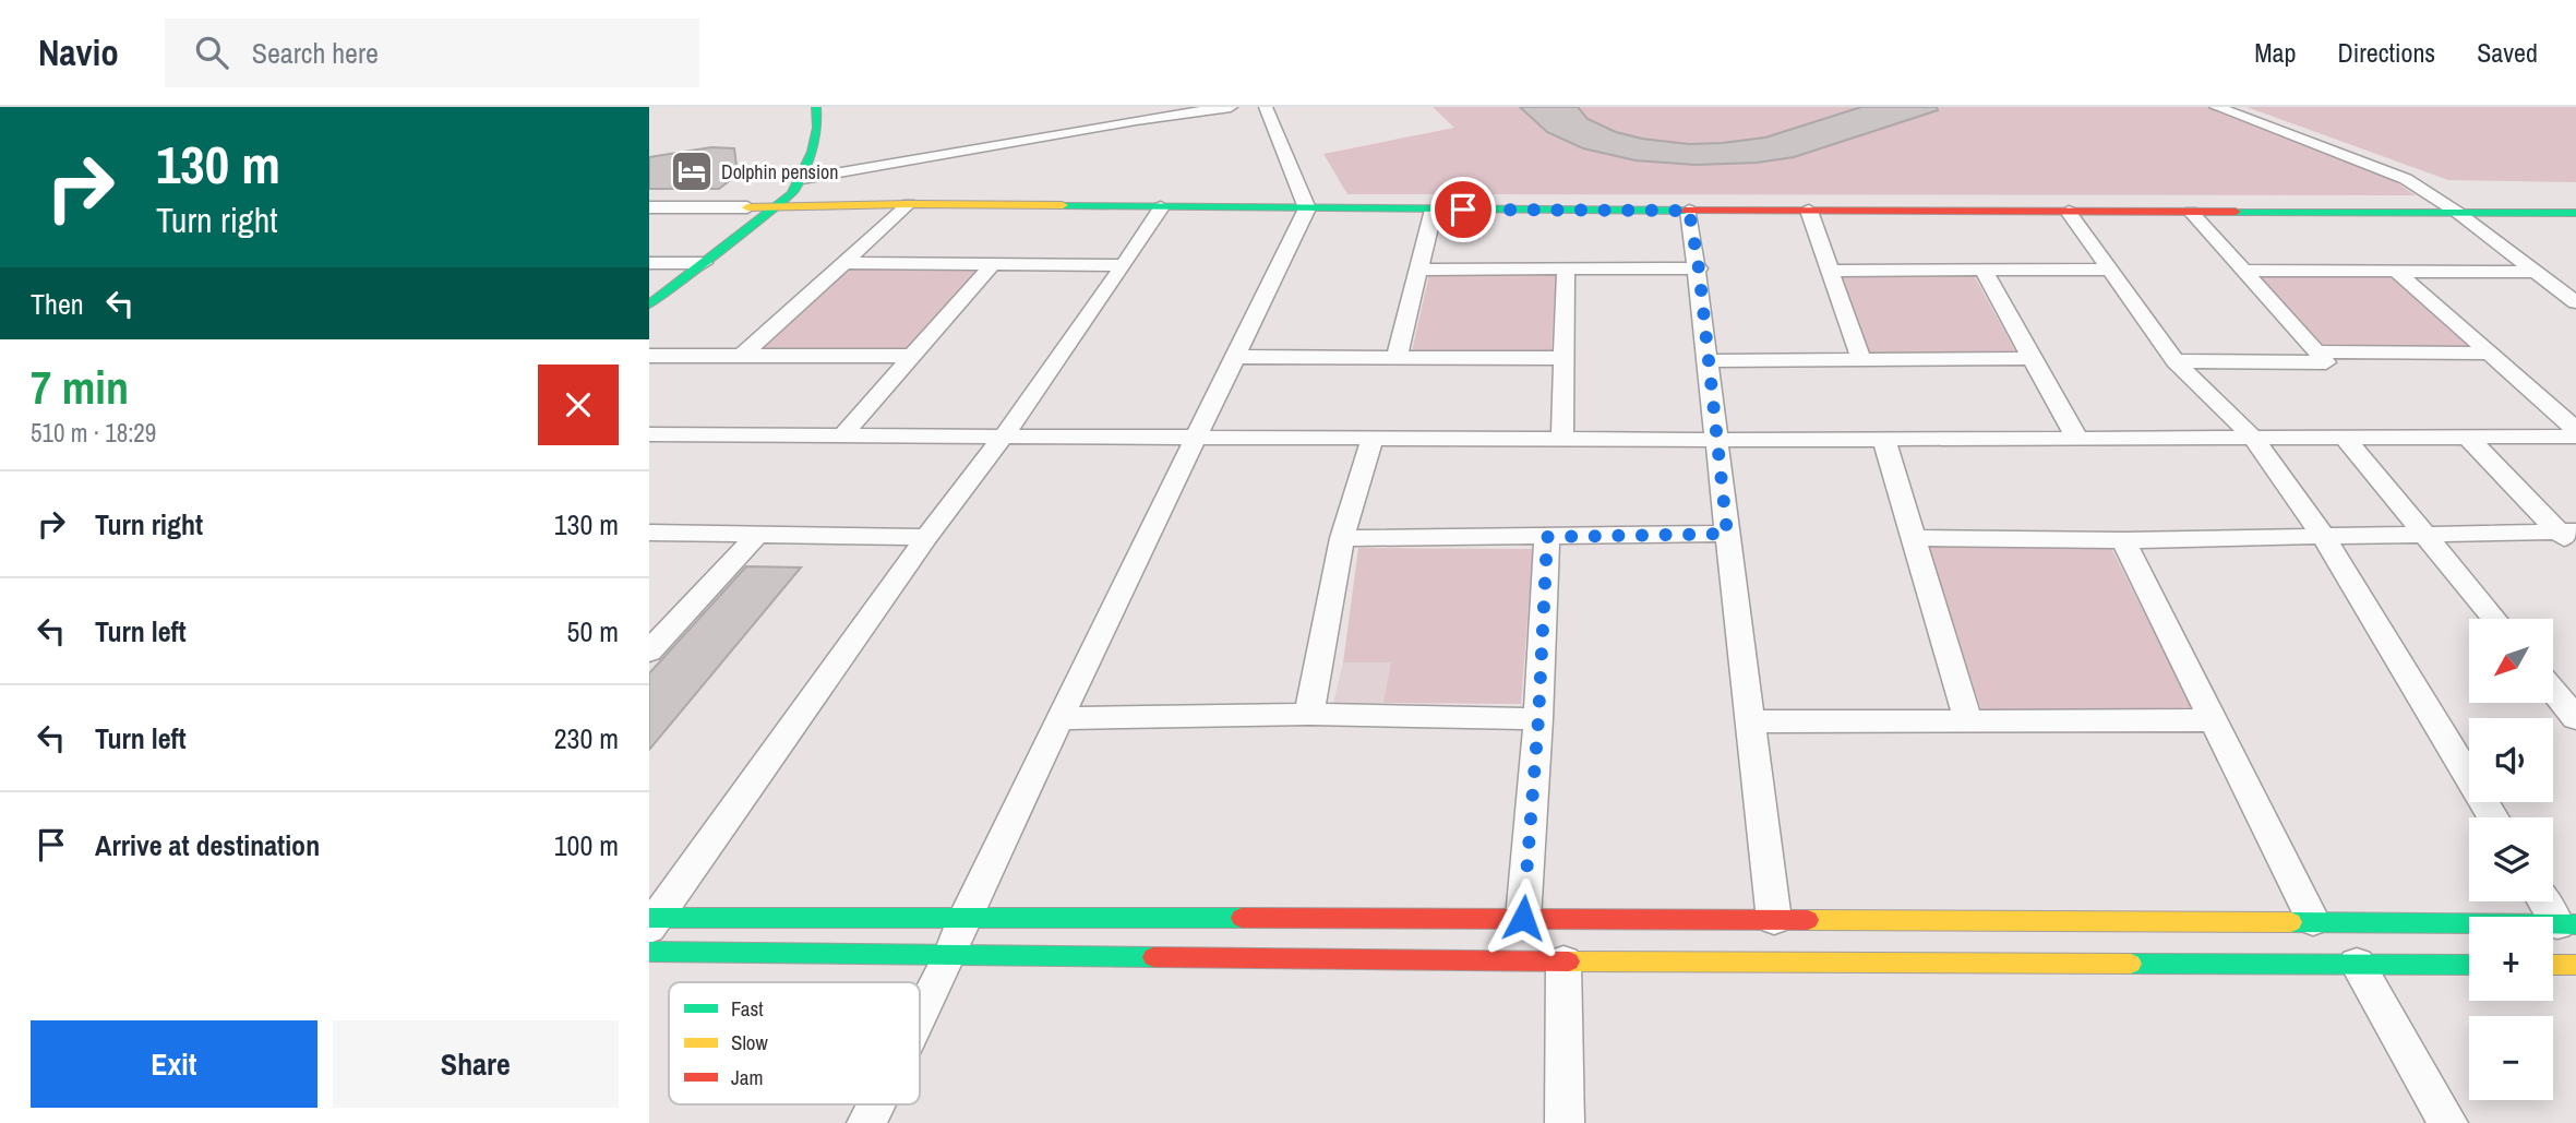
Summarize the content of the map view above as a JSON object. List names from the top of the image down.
{
  "places": {
    "hotel": ["Dolphin pension"]
  },
  "legend": ["Fast", "Slow", "Jam"],
  "north": "bottom left",
  "page": {
    "header": "Navio",
    "search": "Search here",
    "nav": ["Map", "Directions", "Saved"],
    "turn": ["130 m", "Turn right"],
    "then": "Then",
    "heading": ["7 min", "510 m · 18:29"],
    "list": [
      {
        "name": "Turn right",
        "value": "130 m"
      },
      {
        "name": "Turn left",
        "value": "50 m"
      },
      {
        "name": "Turn left",
        "value": "230 m"
      },
      {
        "name": "Arrive at destination",
        "value": "100 m"
      }
    ],
    "map_buttons": ["+", "−"],
    "buttons": ["Exit", "Share"]
  }
}
